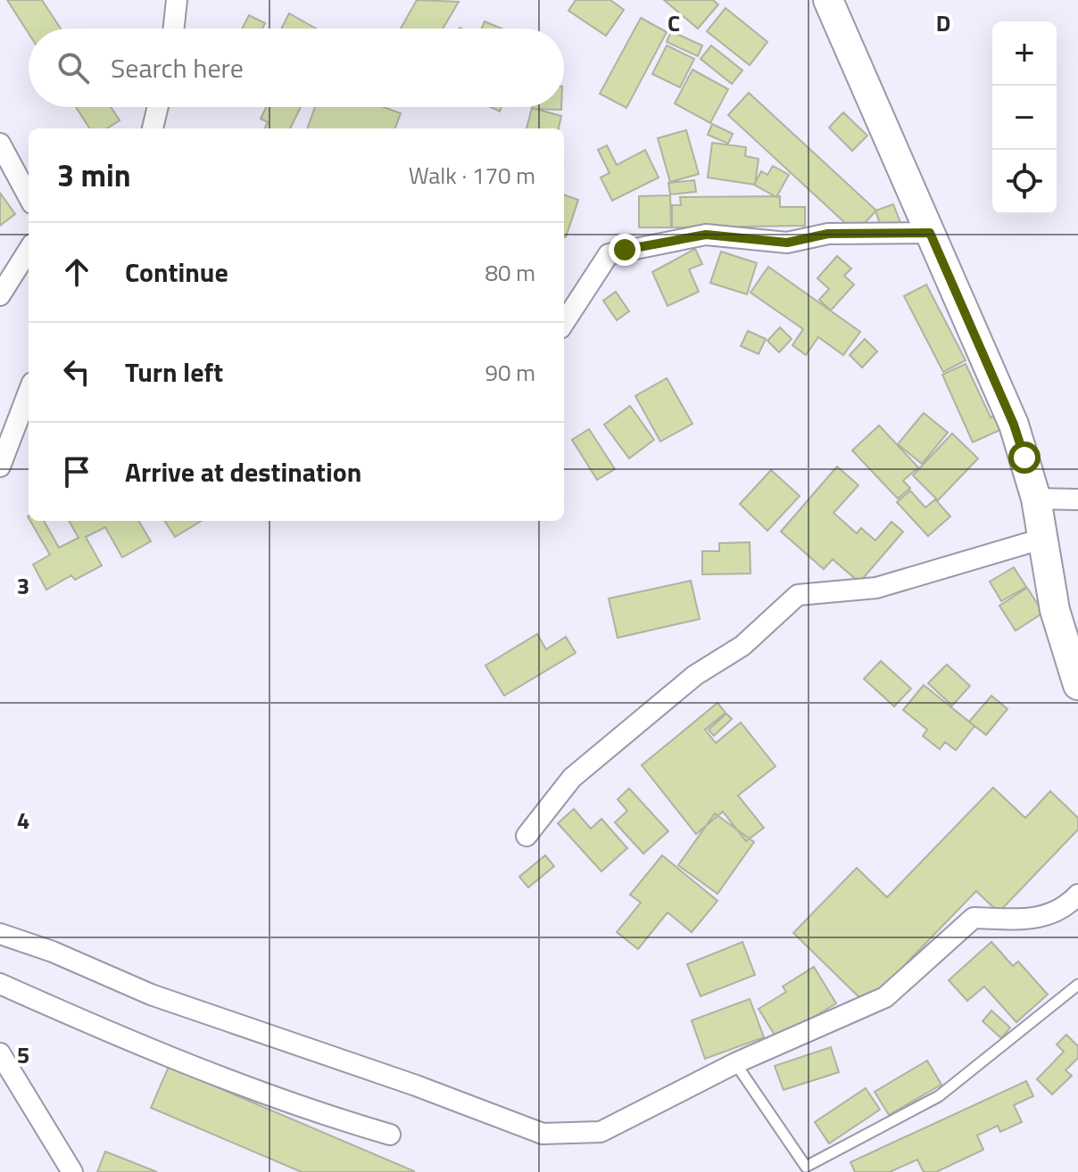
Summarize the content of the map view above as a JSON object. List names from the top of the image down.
{
  "page": {
    "map_buttons": ["+", "−"],
    "search": "Search here",
    "heading": ["3 min", "Walk · 170 m"],
    "list": [
      ["Continue", "80 m"],
      ["Turn left", "90 m"],
      "Arrive at destination"
    ]
  },
  "grid": {
    "columns": ["C", "D"],
    "rows": ["3", "4", "5"]
  }
}
